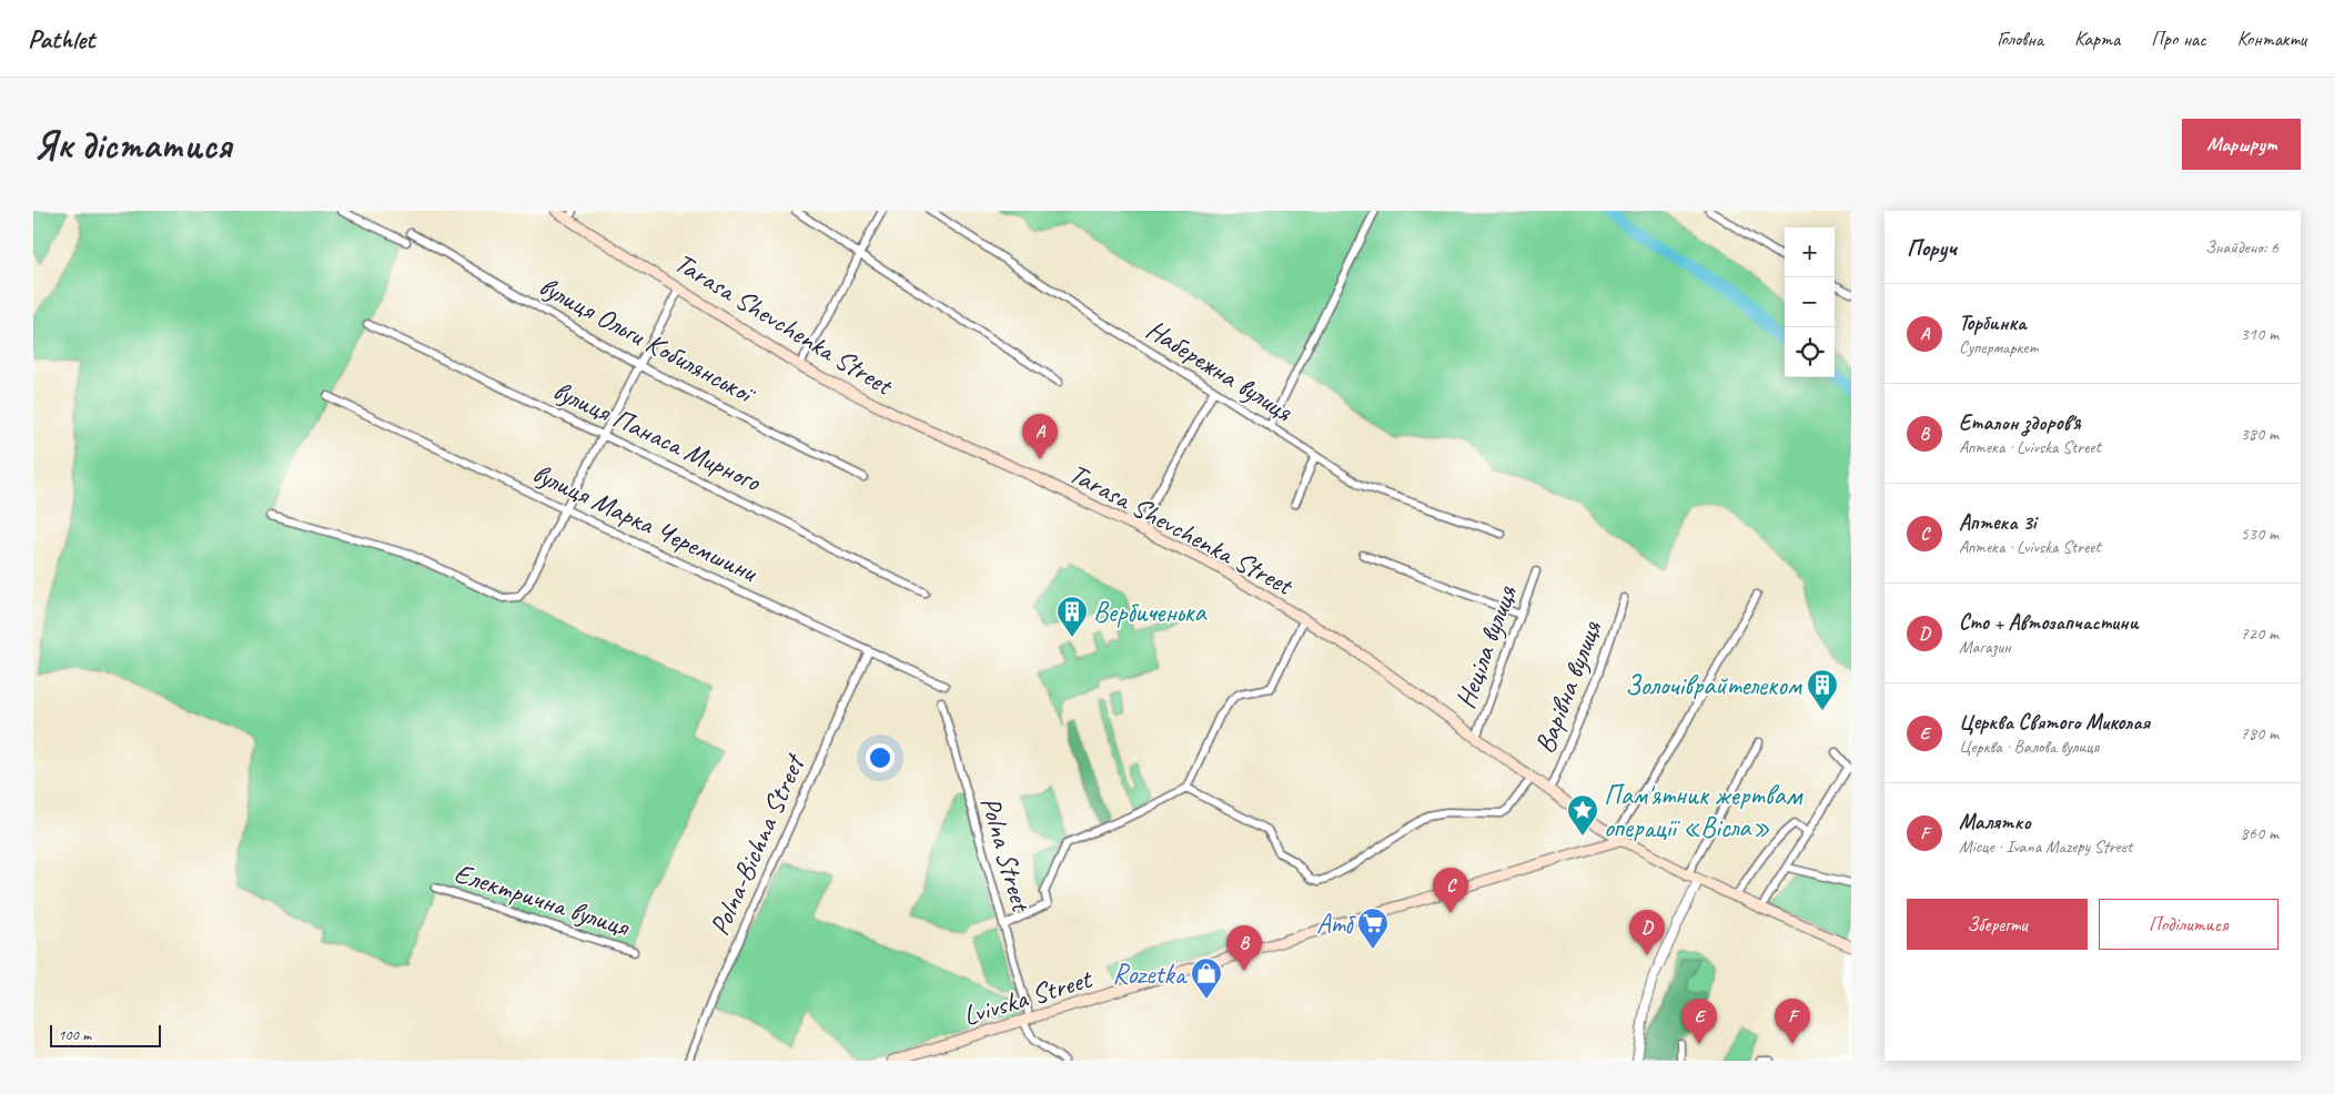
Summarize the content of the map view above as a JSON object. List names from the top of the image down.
{
  "streets": {
    "main road": ["Tarasa Shevchenka Street", "Lvivska Street"],
    "street": [
      "вулиця Ольги Кобилянської",
      "Набережна вулиця",
      "вулиця Панаса Мирного",
      "вулиця Марка Черемшини",
      "Неціла вулиця",
      "Варівна вулиця",
      "Polna-Bichna Street",
      "Polna Street",
      "Електрична вулиця"
    ]
  },
  "crossings": [
    ["Tarasa Shevchenka Street", "Неціла вулиця"],
    ["Tarasa Shevchenka Street", "Варівна вулиця"],
    ["Tarasa Shevchenka Street", "Lvivska Street"],
    ["вулиця Марка Черемшини", "Polna-Bichna Street"],
    ["Polna Street", "Lvivska Street"]
  ],
  "places": {
    "building": ["Вербиченька", "Золочіврайтелеком"],
    "place": ["Пам'ятник жертвам операції «Вісла»"],
    "supermarket": ["Атб"],
    "shop": ["Rozetka"]
  },
  "scale_bar": "100 m",
  "page": {
    "header": "Pathlet",
    "nav": [
      "Головна",
      "Карта",
      "Про нас",
      "Контакти"
    ],
    "buttons": [
      "Маршрут",
      ["Зберегти", "Поділитися"]
    ],
    "title": "Як дістатися",
    "heading": ["Поруч", "Знайдено: 6"],
    "map_buttons": ["+", "−"],
    "list": [
      {
        "mark": "A",
        "name": "Торбинка",
        "note": "Супермаркет",
        "value": "310 m"
      },
      {
        "mark": "B",
        "name": "Еталон здоров'я",
        "note": "Аптека · Lvivska Street",
        "value": "380 m"
      },
      {
        "mark": "C",
        "name": "Аптека 3і",
        "note": "Аптека · Lvivska Street",
        "value": "530 m"
      },
      {
        "mark": "D",
        "name": "Сто + Автозапчастини",
        "note": "Магазин",
        "value": "720 m"
      },
      {
        "mark": "E",
        "name": "Церква Святого Миколая",
        "note": "Церква · Валова вулиця",
        "value": "780 m"
      },
      {
        "mark": "F",
        "name": "Малятко",
        "note": "Місце · Ivana Mazepy Street",
        "value": "860 m"
      }
    ],
    "pins": [
      "A",
      "C",
      "D",
      "B",
      "E",
      "F"
    ],
    "scale": "100 m"
  }
}
